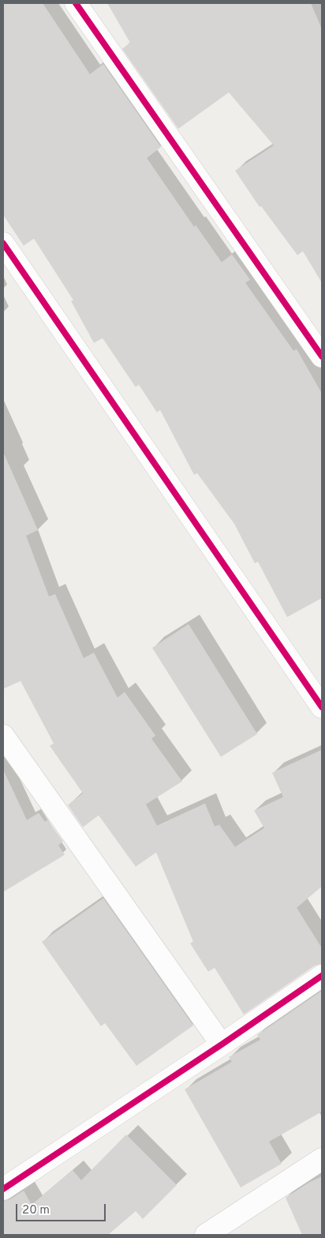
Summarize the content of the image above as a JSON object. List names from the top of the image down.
{
  "scale_bar": "20 m"
}
